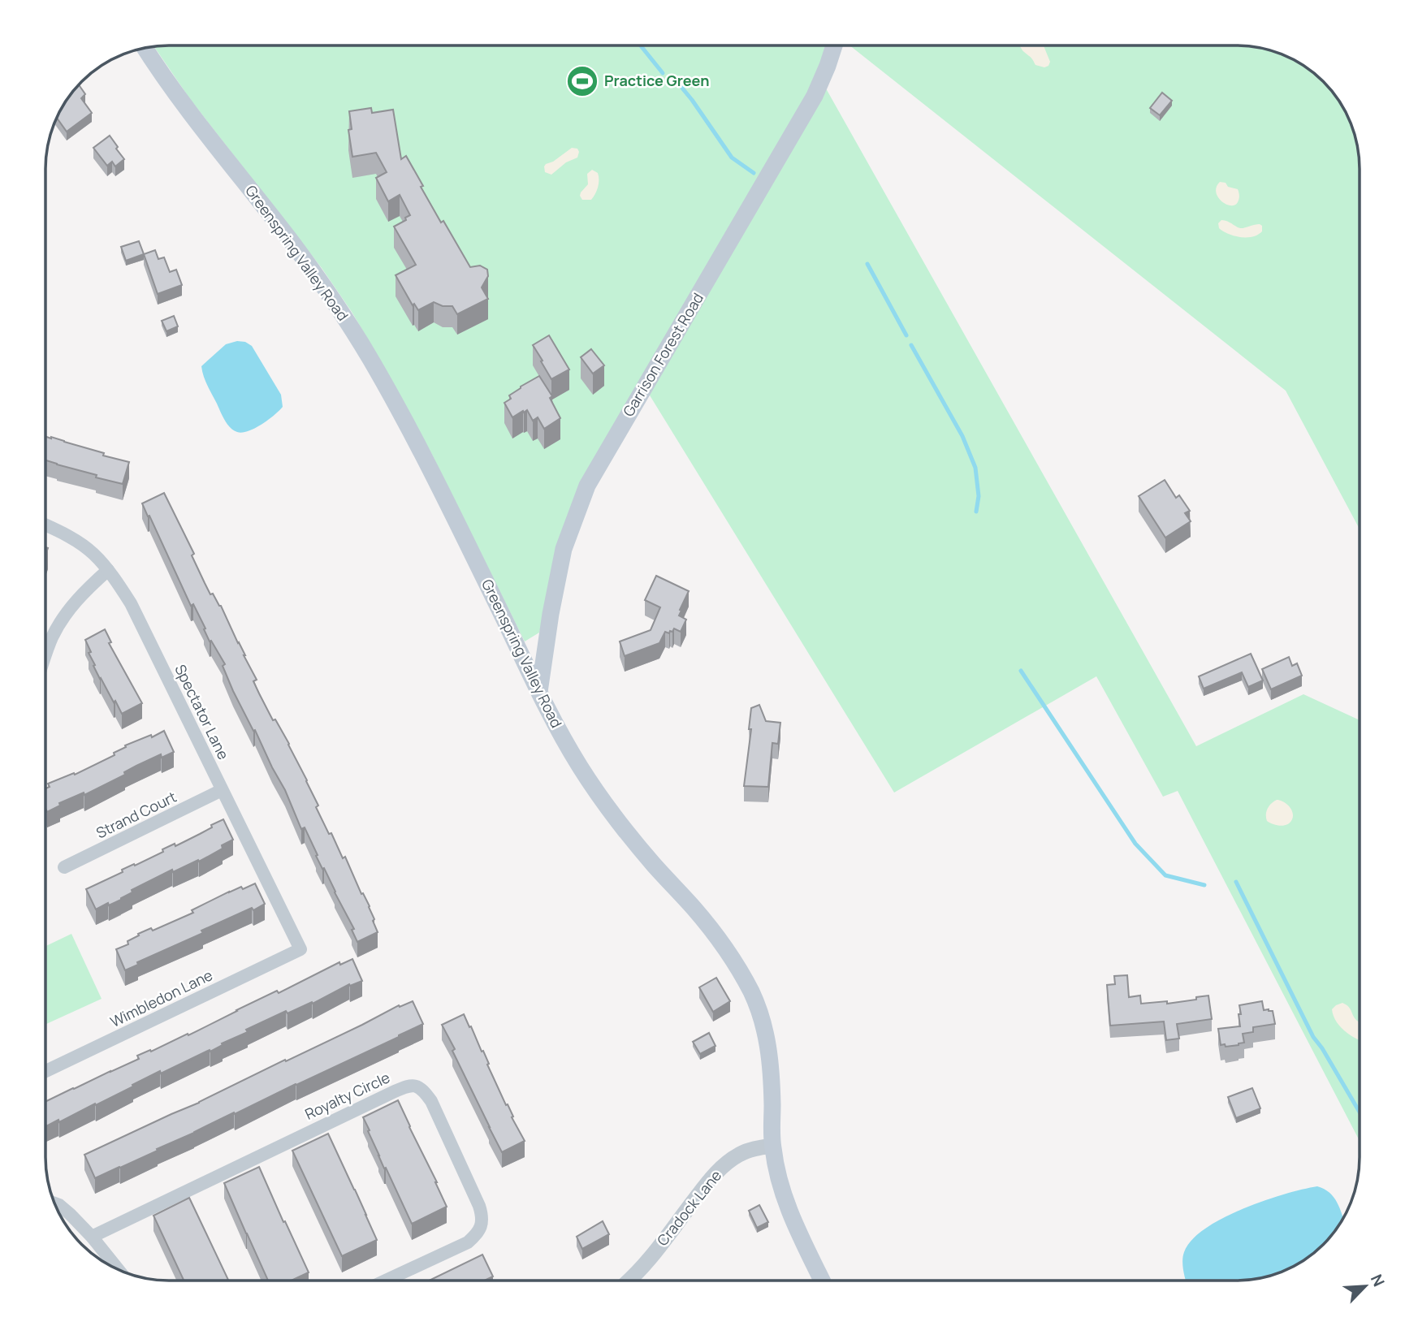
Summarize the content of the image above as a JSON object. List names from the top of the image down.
{
  "streets": {
    "main road": ["Greenspring Valley Road", "Garrison Forest Road"],
    "street": [
      "Spectator Lane",
      "Strand Court",
      "Wimbledon Lane",
      "Royalty Circle",
      "Cradock Lane"
    ]
  },
  "crossings": [
    ["Greenspring Valley Road", "Garrison Forest Road"],
    ["Greenspring Valley Road", "Cradock Lane"],
    ["Spectator Lane", "Strand Court"],
    ["Spectator Lane", "Wimbledon Lane"]
  ],
  "places": {
    "sports": ["Practice Green"]
  },
  "north": "top right"
}
